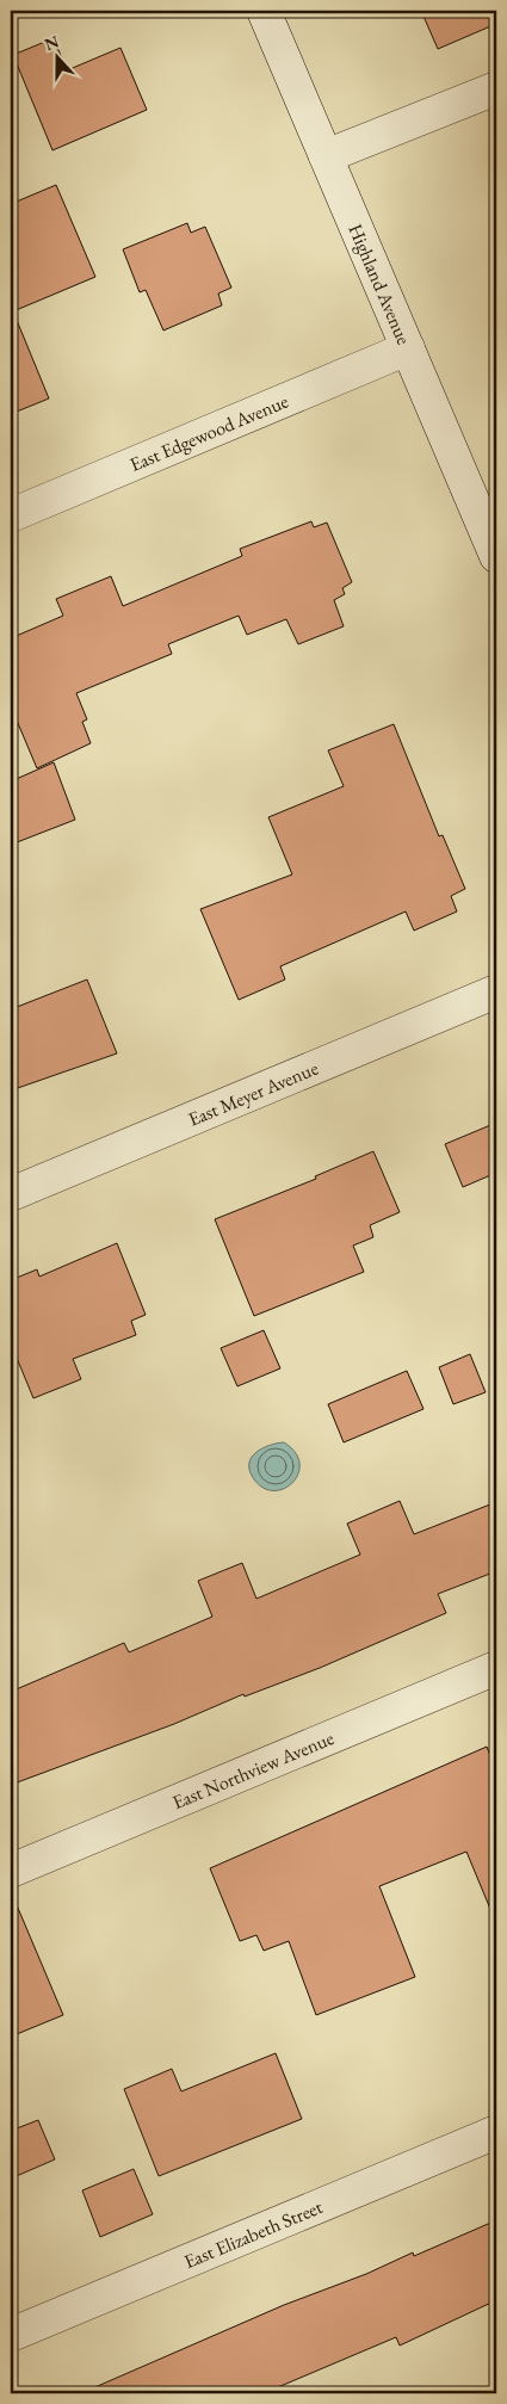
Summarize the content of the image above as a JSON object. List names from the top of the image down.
{
  "streets": {
    "street": [
      "Highland Avenue",
      "East Edgewood Avenue",
      "East Meyer Avenue",
      "East Northview Avenue",
      "East Elizabeth Street"
    ]
  },
  "crossings": [
    ["Highland Avenue", "East Edgewood Avenue"]
  ],
  "north": "top"
}
